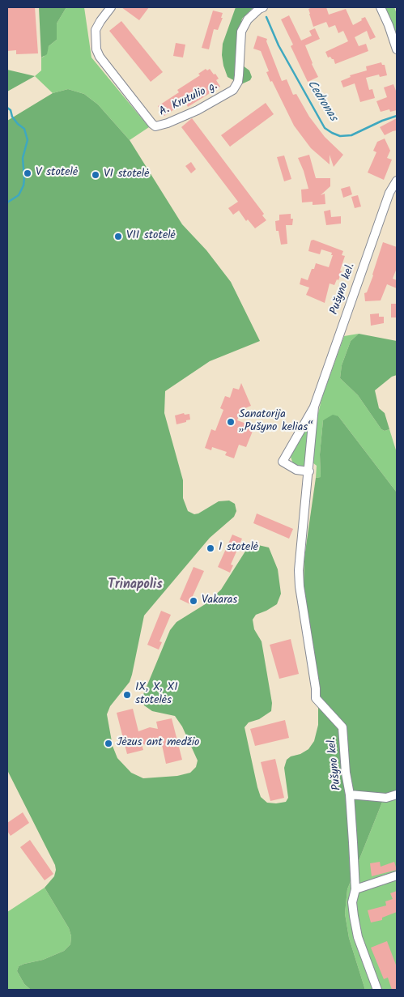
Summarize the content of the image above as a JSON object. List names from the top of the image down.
{
  "streets": {
    "street": ["A. Krutulio g.", "Pušyno kel."]
  },
  "districts": ["Trinapolis"],
  "water": ["Cedronas"],
  "places": [
    "V stotelė",
    "VI stotelė",
    "VII stotelė",
    "Sanatorija „Pušyno kelias“",
    "I stotelė",
    "Vakaras",
    "IX, X, XI stotelės",
    "Jėzus ant medžio"
  ]
}
